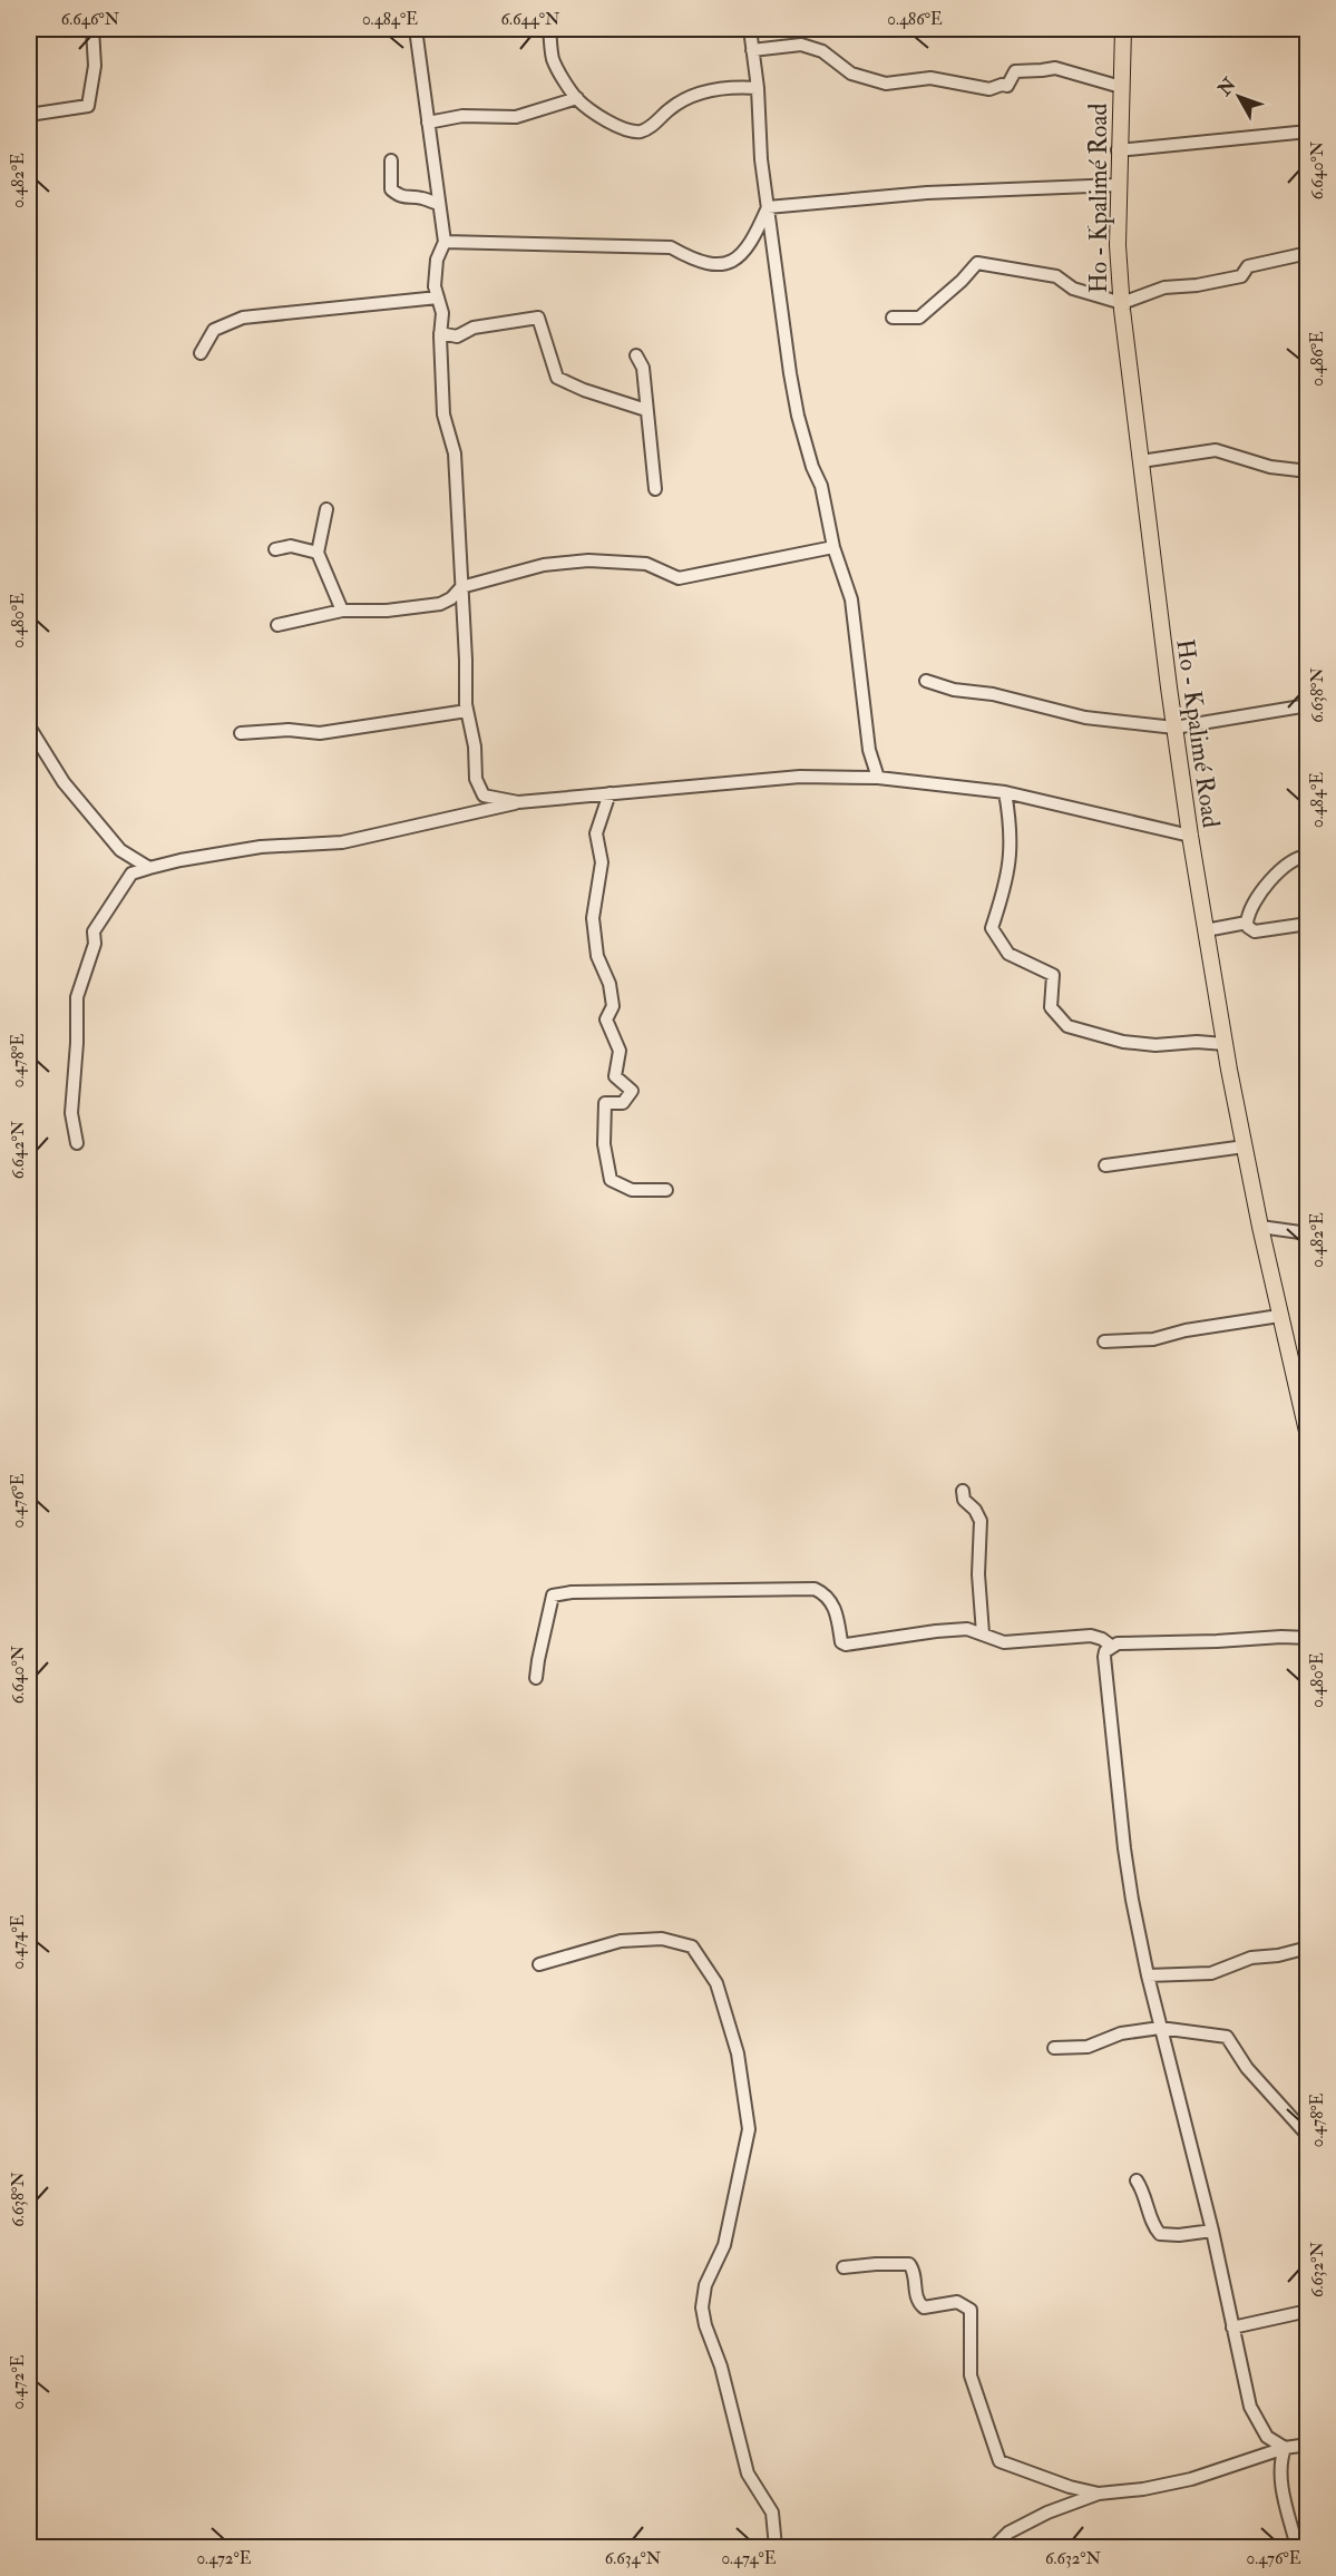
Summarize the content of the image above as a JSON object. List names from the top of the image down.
{
  "streets": {
    "main road": ["Ho - Kpalimé Road"]
  },
  "north": "top left",
  "coordinates": [
    "6.646°N",
    "0.484°E",
    "6.644°N",
    "0.486°E",
    "6.640°N",
    "0.482°E",
    "0.480°E",
    "6.638°N",
    "0.478°E",
    "6.642°N",
    "0.476°E",
    "0.474°E",
    "6.632°N",
    "0.472°E",
    "6.634°N"
  ]
}
